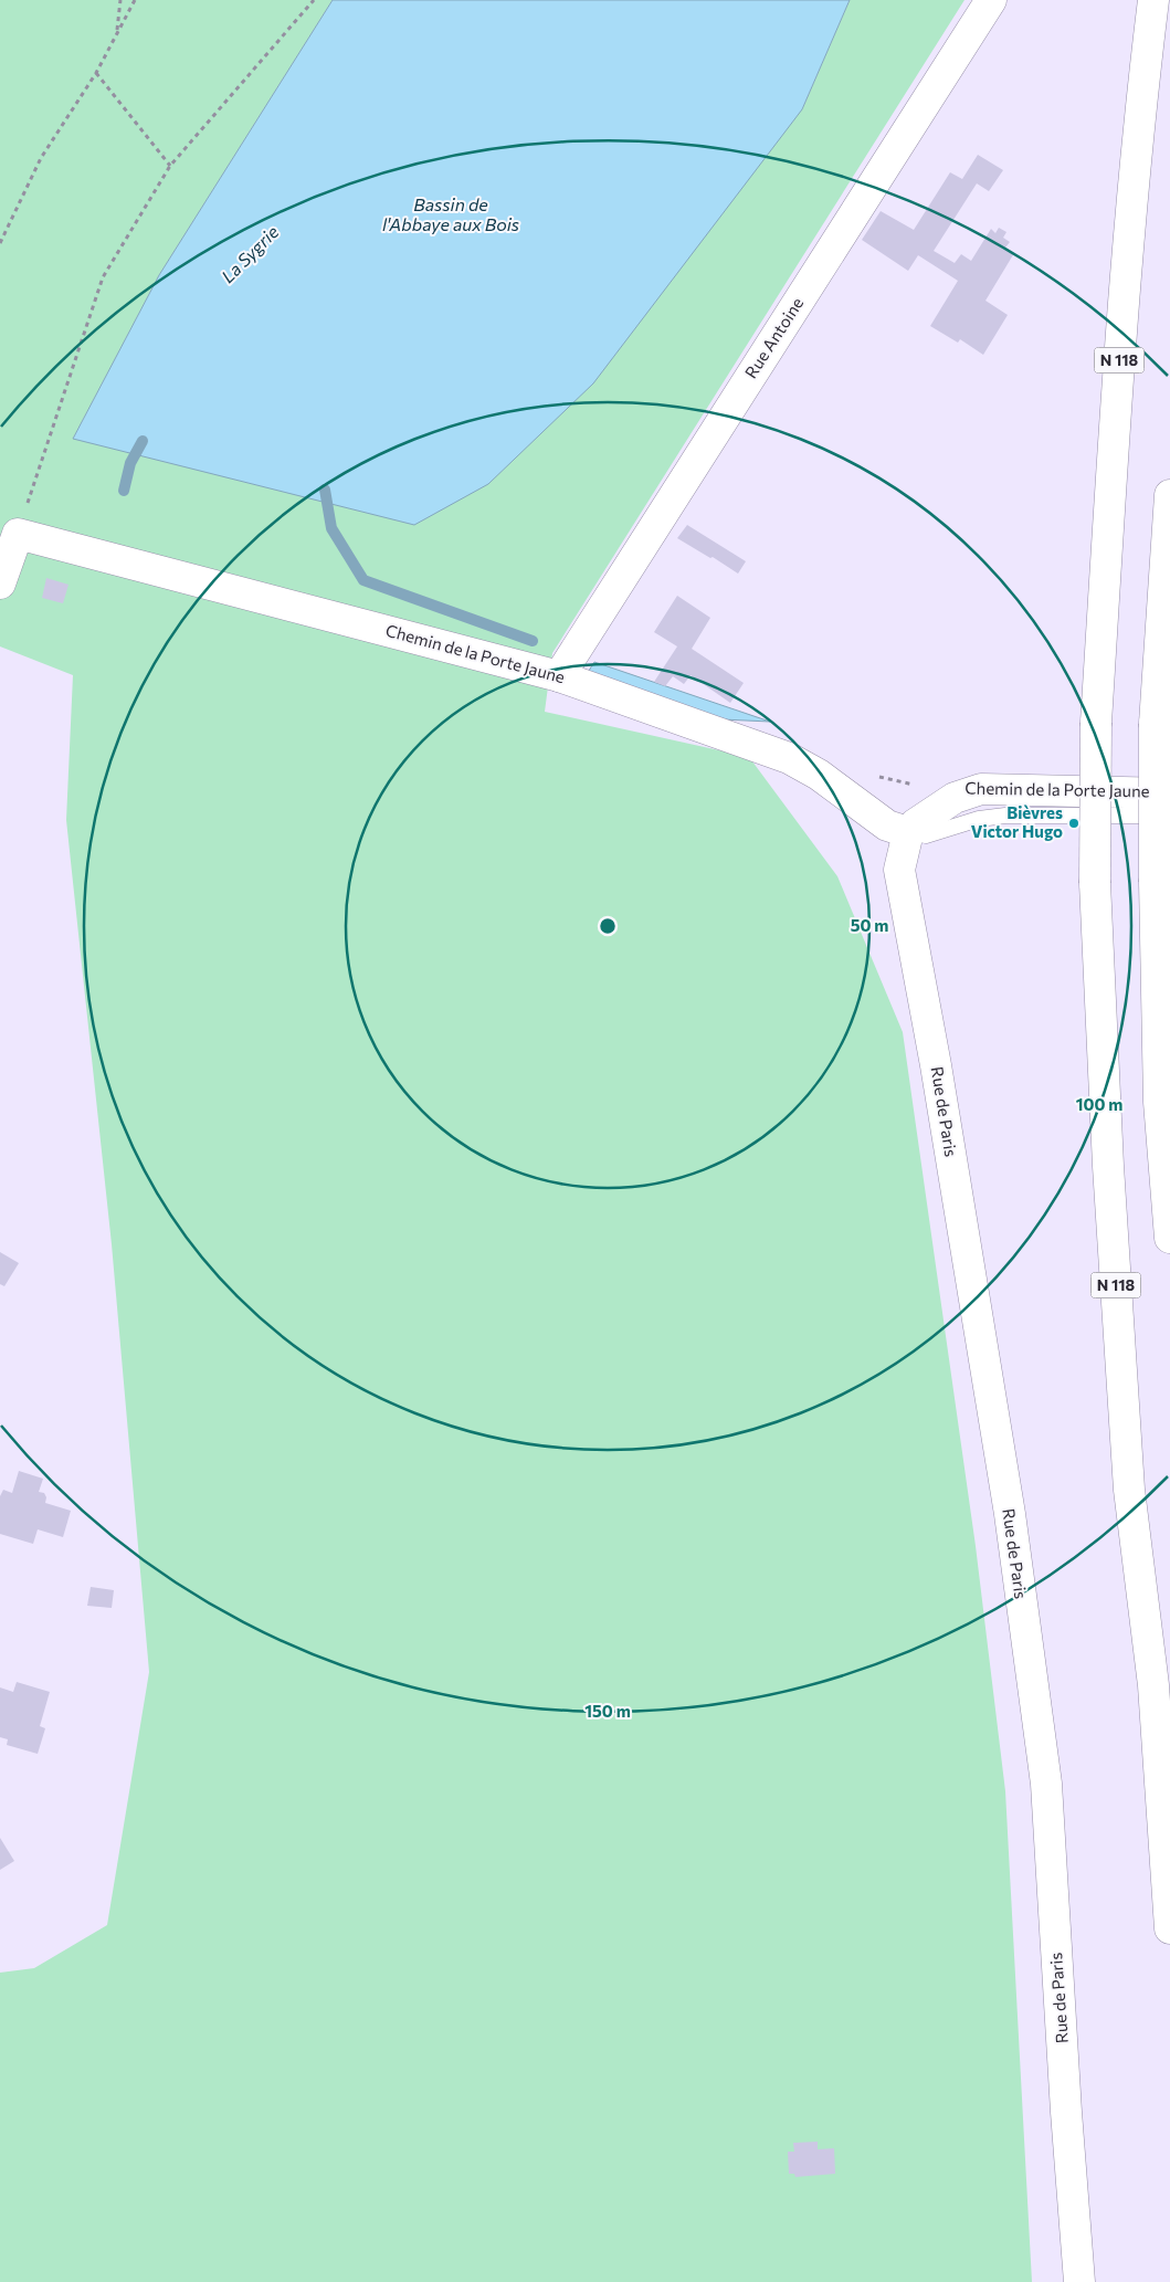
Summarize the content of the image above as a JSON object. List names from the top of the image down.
{
  "streets": {
    "main road": [
      "Rue Antoine",
      "N 118",
      "Chemin de la Porte Jaune",
      "Rue de Paris"
    ]
  },
  "crossings": [
    ["Rue Antoine", "Chemin de la Porte Jaune"],
    ["Chemin de la Porte Jaune", "Rue de Paris"]
  ],
  "water": ["Bassin de l'Abbaye aux Bois", "La Sygrie"],
  "places": ["Bièvres Victor Hugo"],
  "rings": ["50 m", "100 m", "150 m"]
}
